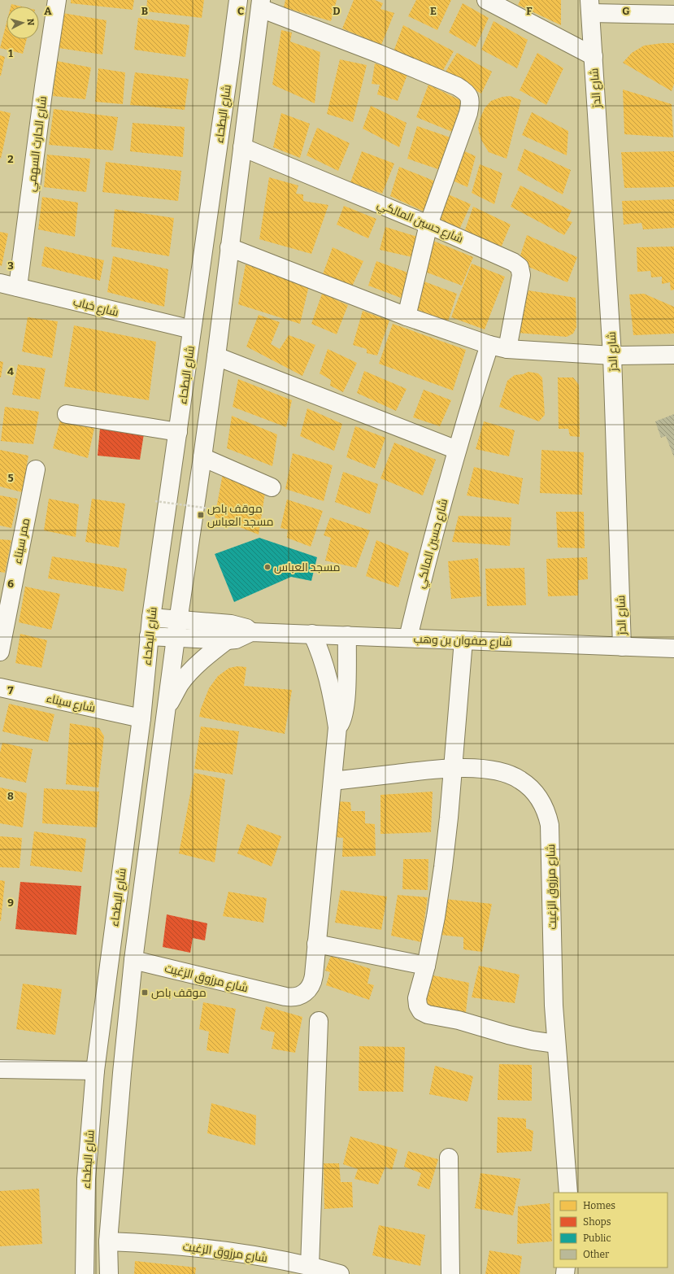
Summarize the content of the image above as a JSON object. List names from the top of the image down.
{
  "streets": {
    "street": [
      "شارع الدرّ",
      "شارع البطحاء",
      "شارع الحارث السهمي",
      "شارع حسين المالكي",
      "شارع خباب",
      "ممر سيناء",
      "شارع صفوان بن وهب",
      "شارع سيناء",
      "شارع مرزوق الزغيت"
    ]
  },
  "crossings": [
    ["شارع الدرّ", "شارع صفوان بن وهب"],
    ["شارع البطحاء", "شارع حسين المالكي"],
    ["شارع البطحاء", "شارع خباب"],
    ["شارع البطحاء", "شارع صفوان بن وهب"],
    ["شارع البطحاء", "شارع سيناء"],
    ["شارع البطحاء", "شارع مرزوق الزغيت"],
    ["شارع الحارث السهمي", "شارع خباب"],
    ["شارع حسين المالكي", "شارع صفوان بن وهب"]
  ],
  "places": {
    "transit": ["موقف باص مسجد العباس", "موقف باص"],
    "other": ["مسجد العباس"]
  },
  "legend": [
    "Homes",
    "Shops",
    "Public",
    "Other"
  ],
  "north": "right",
  "grid": {
    "columns": [
      "A",
      "B",
      "C",
      "D",
      "E",
      "F",
      "G"
    ],
    "rows": [
      "1",
      "2",
      "3",
      "4",
      "5",
      "6",
      "7",
      "8",
      "9"
    ]
  }
}
